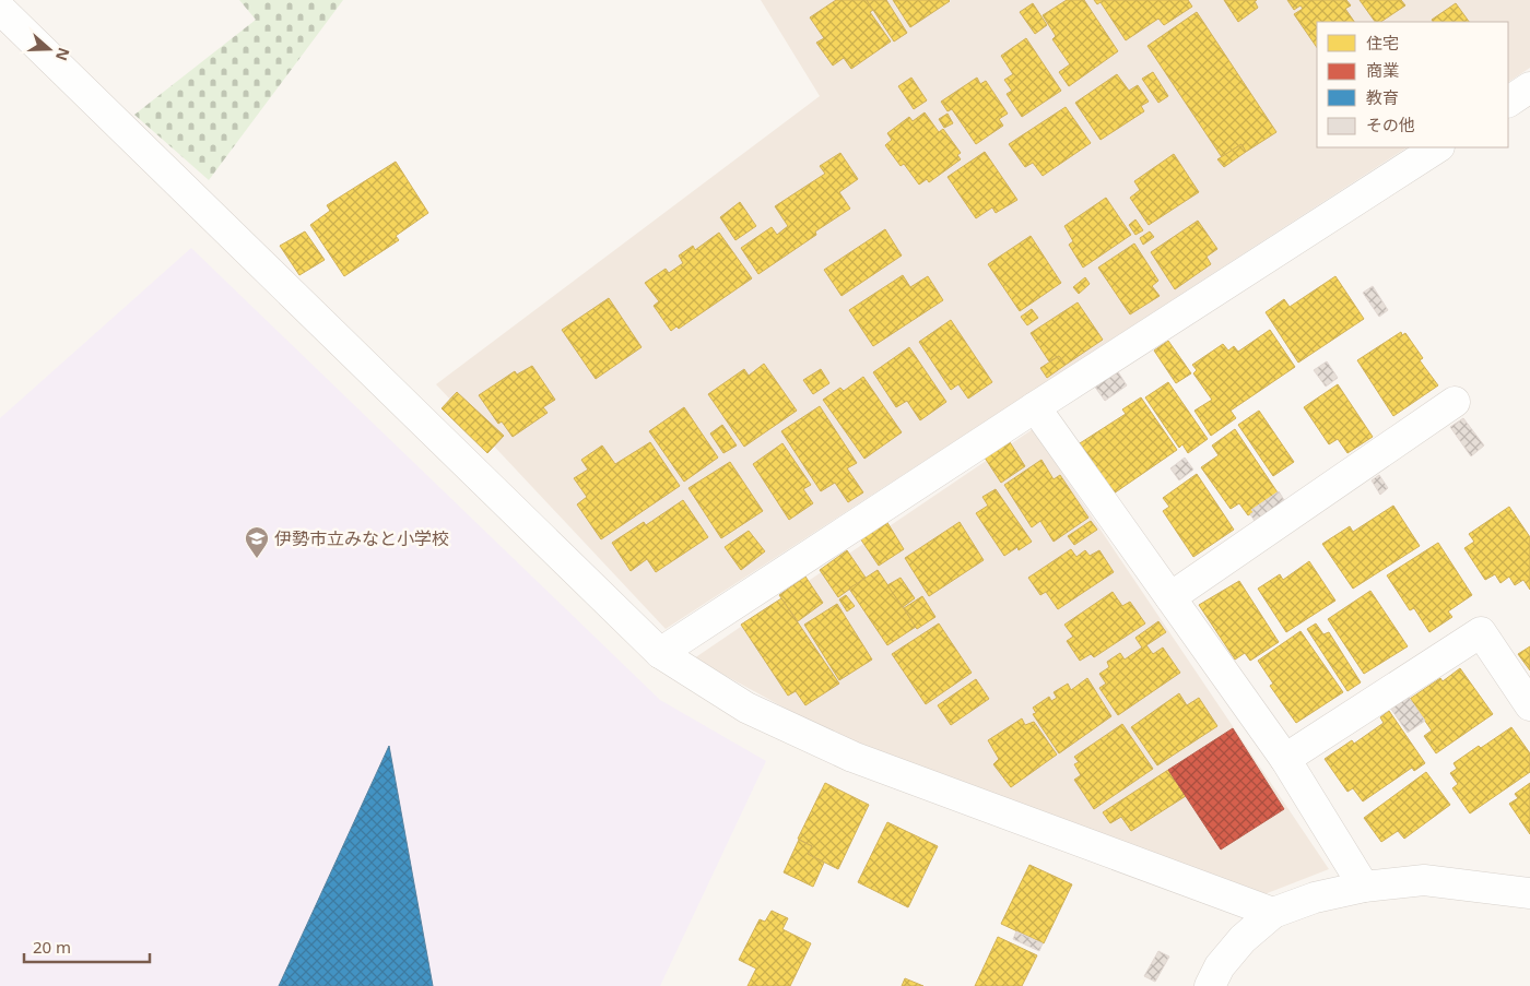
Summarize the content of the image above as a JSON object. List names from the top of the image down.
{
  "places": {
    "school or university": ["伊勢市立みなと小学校"]
  },
  "legend": [
    "住宅",
    "商業",
    "教育",
    "その他"
  ],
  "scale_bar": "20 m",
  "north": "right"
}
